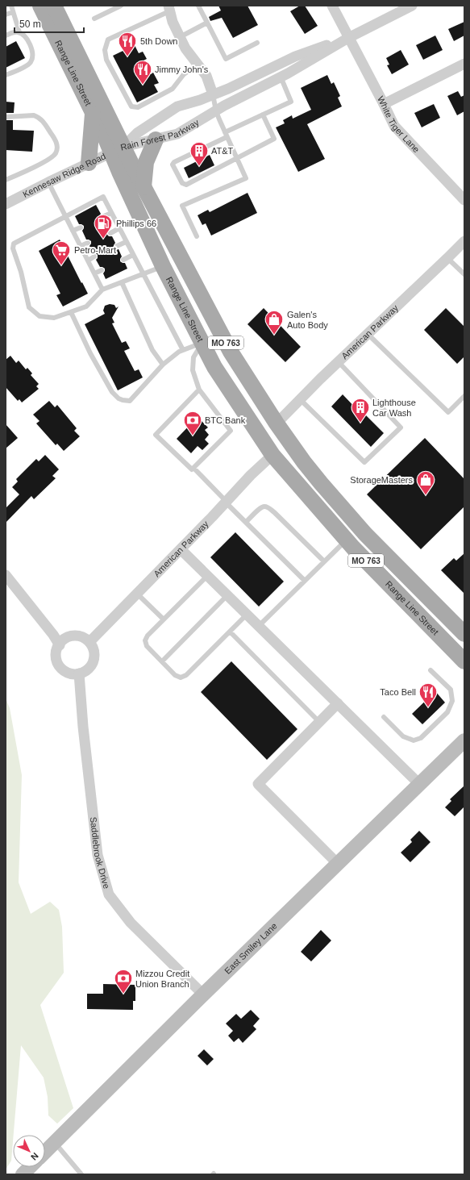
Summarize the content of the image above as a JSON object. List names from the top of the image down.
{
  "streets": {
    "main road": ["Range Line Street", "MO 763"],
    "street": [
      "White Tiger Lane",
      "Rain Forest Parkway",
      "Kennesaw Ridge Road",
      "American Parkway",
      "Saddlebrook Drive",
      "East Smiley Lane"
    ]
  },
  "crossings": [
    ["Range Line Street", "Rain Forest Parkway"],
    ["Range Line Street", "Kennesaw Ridge Road"],
    ["Range Line Street", "American Parkway"],
    ["White Tiger Lane", "Rain Forest Parkway"],
    ["Rain Forest Parkway", "Kennesaw Ridge Road"],
    ["American Parkway", "Saddlebrook Drive"],
    ["Saddlebrook Drive", "East Smiley Lane"]
  ],
  "places": {
    "restaurant": ["5th Down", "Jimmy John's", "Taco Bell"],
    "building": ["AT&T", "Lighthouse Car Wash"],
    "fuel station": ["Phillips 66"],
    "supermarket": ["Petro-Mart"],
    "shop": ["Galen's Auto Body", "StorageMasters"],
    "bank": ["BTC Bank", "Mizzou Credit Union Branch"]
  },
  "scale_bar": "50 m",
  "north": "bottom right"
}
